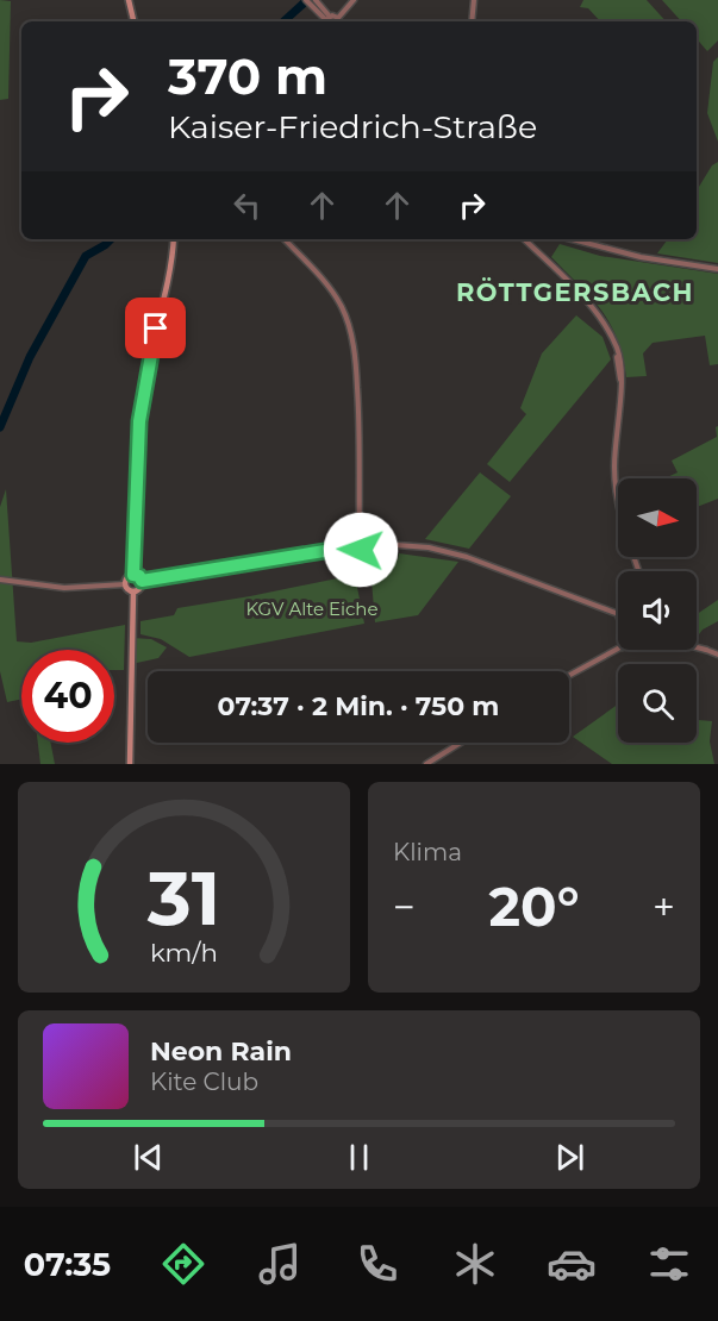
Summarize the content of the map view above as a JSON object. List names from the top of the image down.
{
  "districts": ["RÖTTGERSBACH"],
  "parks": ["KGV Alte Eiche"],
  "north": "right",
  "page": {
    "turn": ["370 m", "Kaiser-Friedrich-Straße"],
    "limit": "40",
    "trip": "07:37 · 2 Min. · 750 m",
    "tile": "Klima",
    "heat": ["−", "20°", "+"],
    "song": ["Neon Rain", "Kite Club"],
    "tabs": "07:35",
    "gauge": ["31", "km/h"]
  }
}
